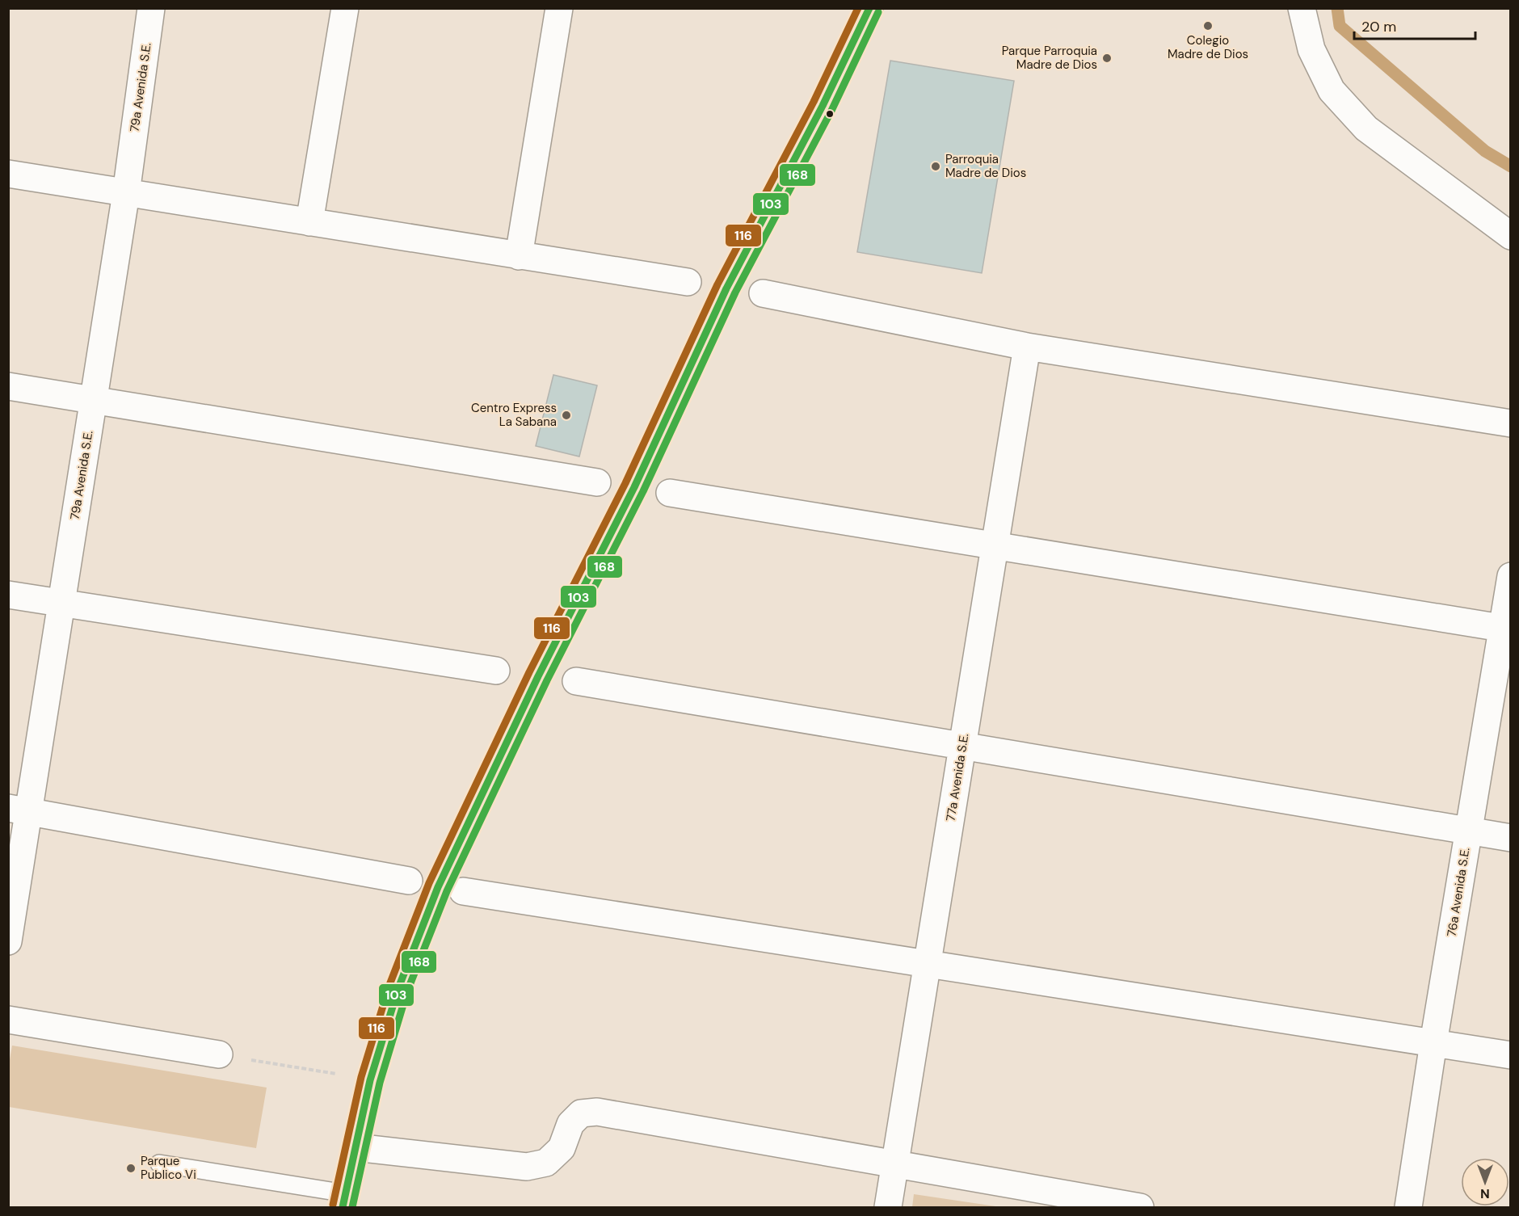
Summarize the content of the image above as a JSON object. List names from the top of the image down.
{
  "streets": {
    "street": ["79a Avenida S.E.", "77a Avenida S.E.", "76a Avenida S.E."]
  },
  "places": [
    "Colegio Madre de Dios",
    "Parque Parroquia Madre de Dios",
    "Parroquia Madre de Dios",
    "Centro Express La Sabana",
    "Parque Publico Vi"
  ],
  "lines": ["transit line 103", "transit line 116", "transit line 168"],
  "scale_bar": "20 m",
  "north": "bottom"
}
